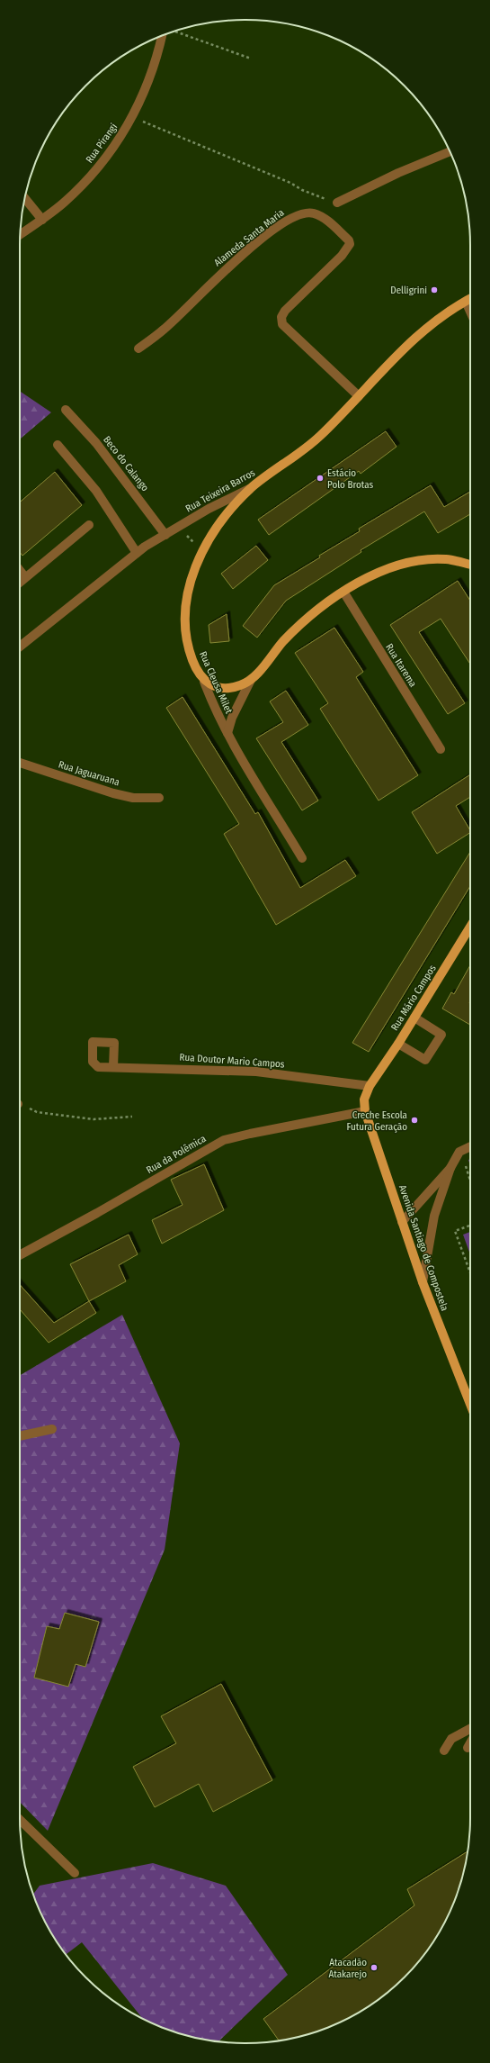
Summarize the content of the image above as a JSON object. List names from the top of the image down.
{
  "streets": {
    "main road": [
      "Rua Teixeira Barros",
      "Rua Cleusa Milet",
      "Rua Mário Campos",
      "Avenida Santiago de Compostela"
    ],
    "street": [
      "Rua Pirangi",
      "Alameda Santa Maria",
      "Beco do Calango",
      "Rua Itarema",
      "Rua Jaguaruana",
      "Rua Doutor Mario Campos",
      "Rua da Polêmica"
    ]
  },
  "crossings": [
    ["Alameda Santa Maria", "Rua Teixeira Barros"],
    ["Beco do Calango", "Rua Teixeira Barros"],
    ["Rua Teixeira Barros", "Rua Cleusa Milet"],
    ["Rua Mário Campos", "Rua Doutor Mario Campos"],
    ["Rua Mário Campos", "Avenida Santiago de Compostela"],
    ["Rua Doutor Mario Campos", "Avenida Santiago de Compostela"],
    ["Rua da Polêmica", "Avenida Santiago de Compostela"]
  ],
  "places": [
    "Delligrini",
    "Estácio Polo Brotas",
    "Creche Escola Futura Geração",
    "Atacadão Atakarejo"
  ]
}
